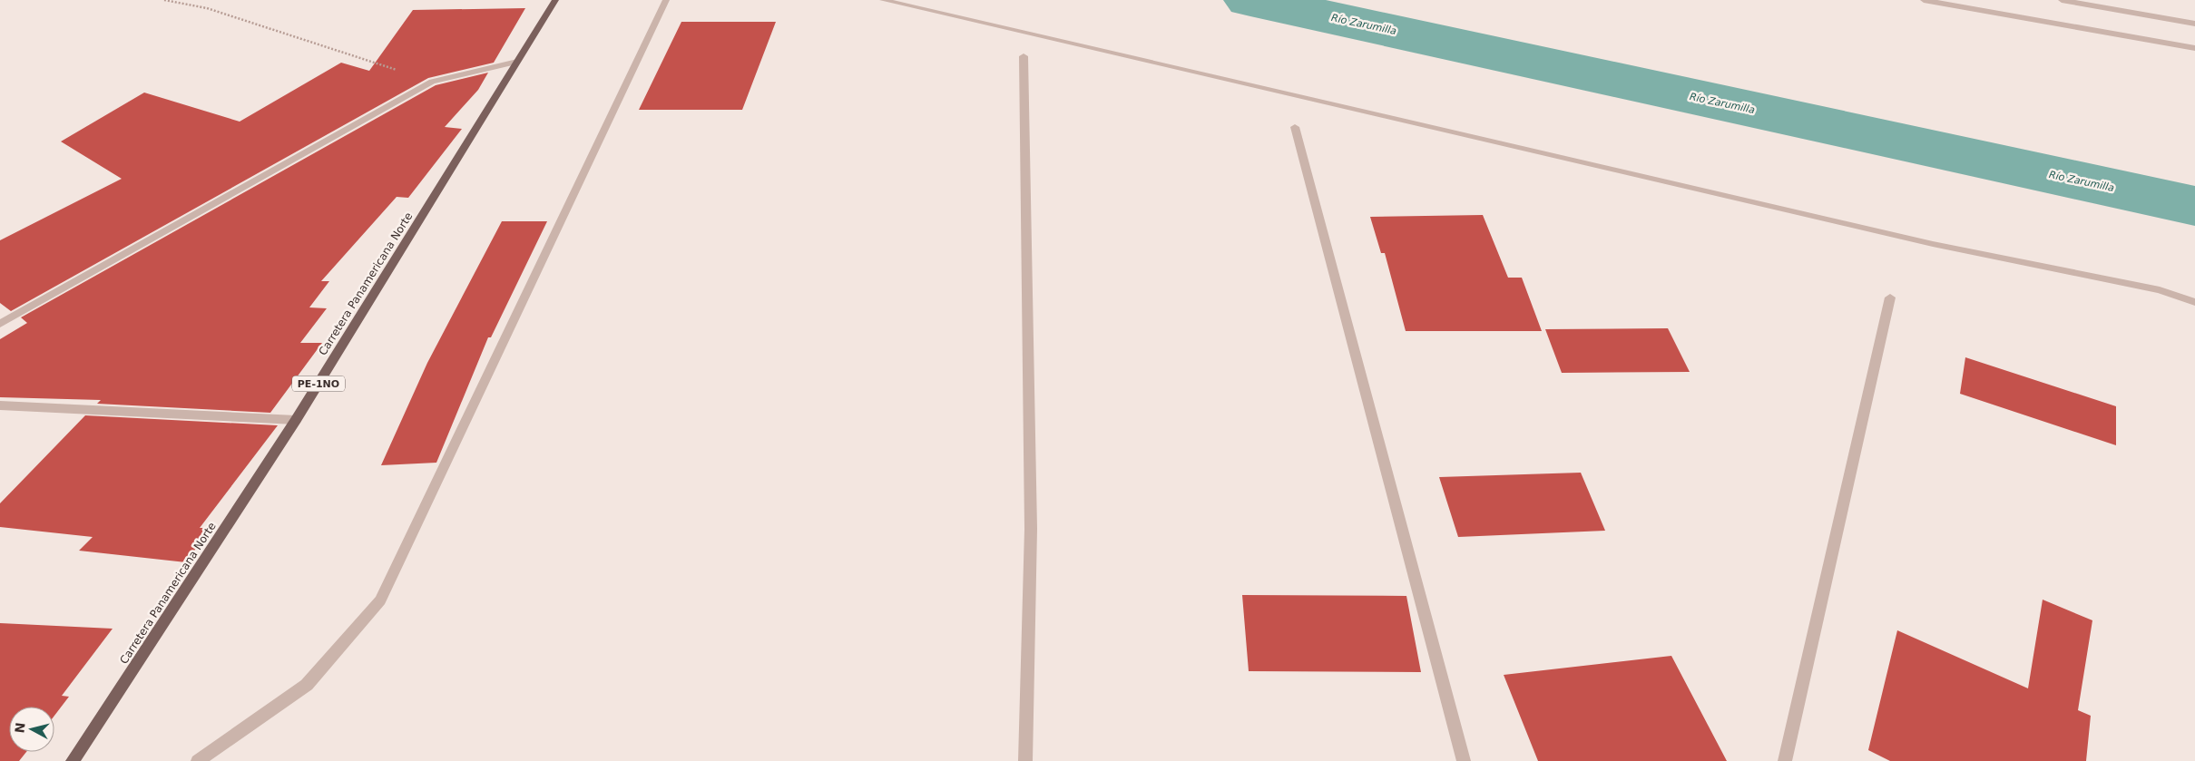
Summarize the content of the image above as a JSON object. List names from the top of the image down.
{
  "streets": {
    "main road": ["Carretera Panamericana Norte", "PE-1NO"]
  },
  "water": ["Río Zarumilla"],
  "north": "left"
}
